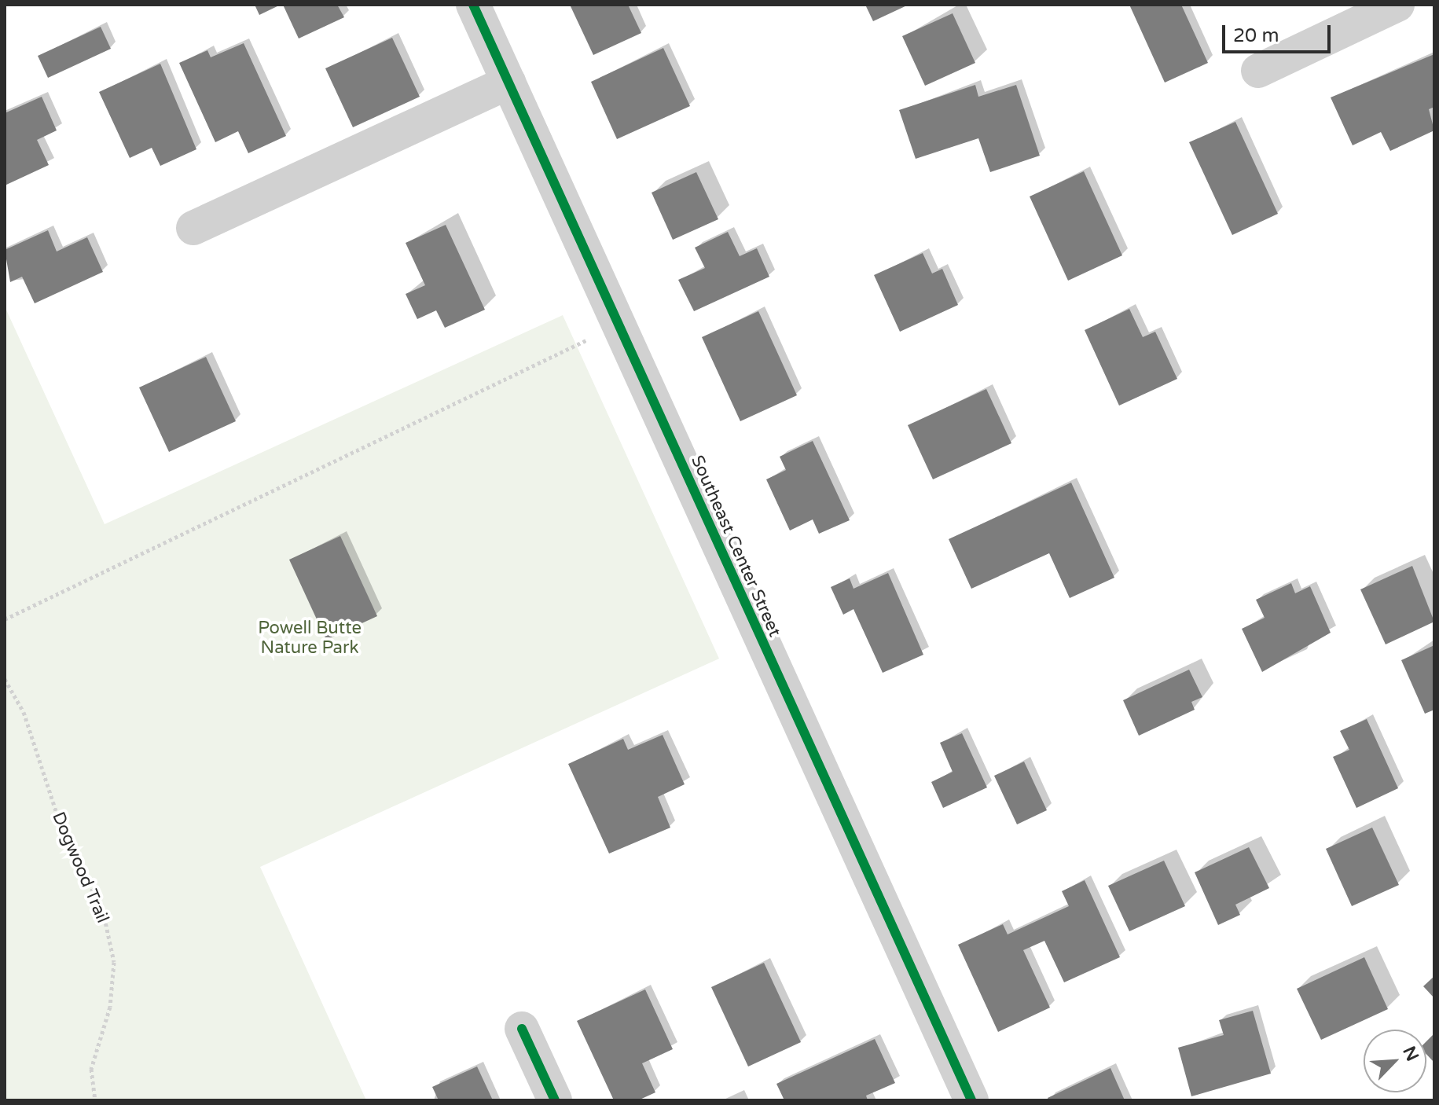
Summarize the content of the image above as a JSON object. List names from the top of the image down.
{
  "streets": {
    "street": ["Southeast Center Street"],
    "path": ["Dogwood Trail"]
  },
  "parks": ["Powell Butte Nature Park"],
  "scale_bar": "20 m",
  "north": "top right"
}
